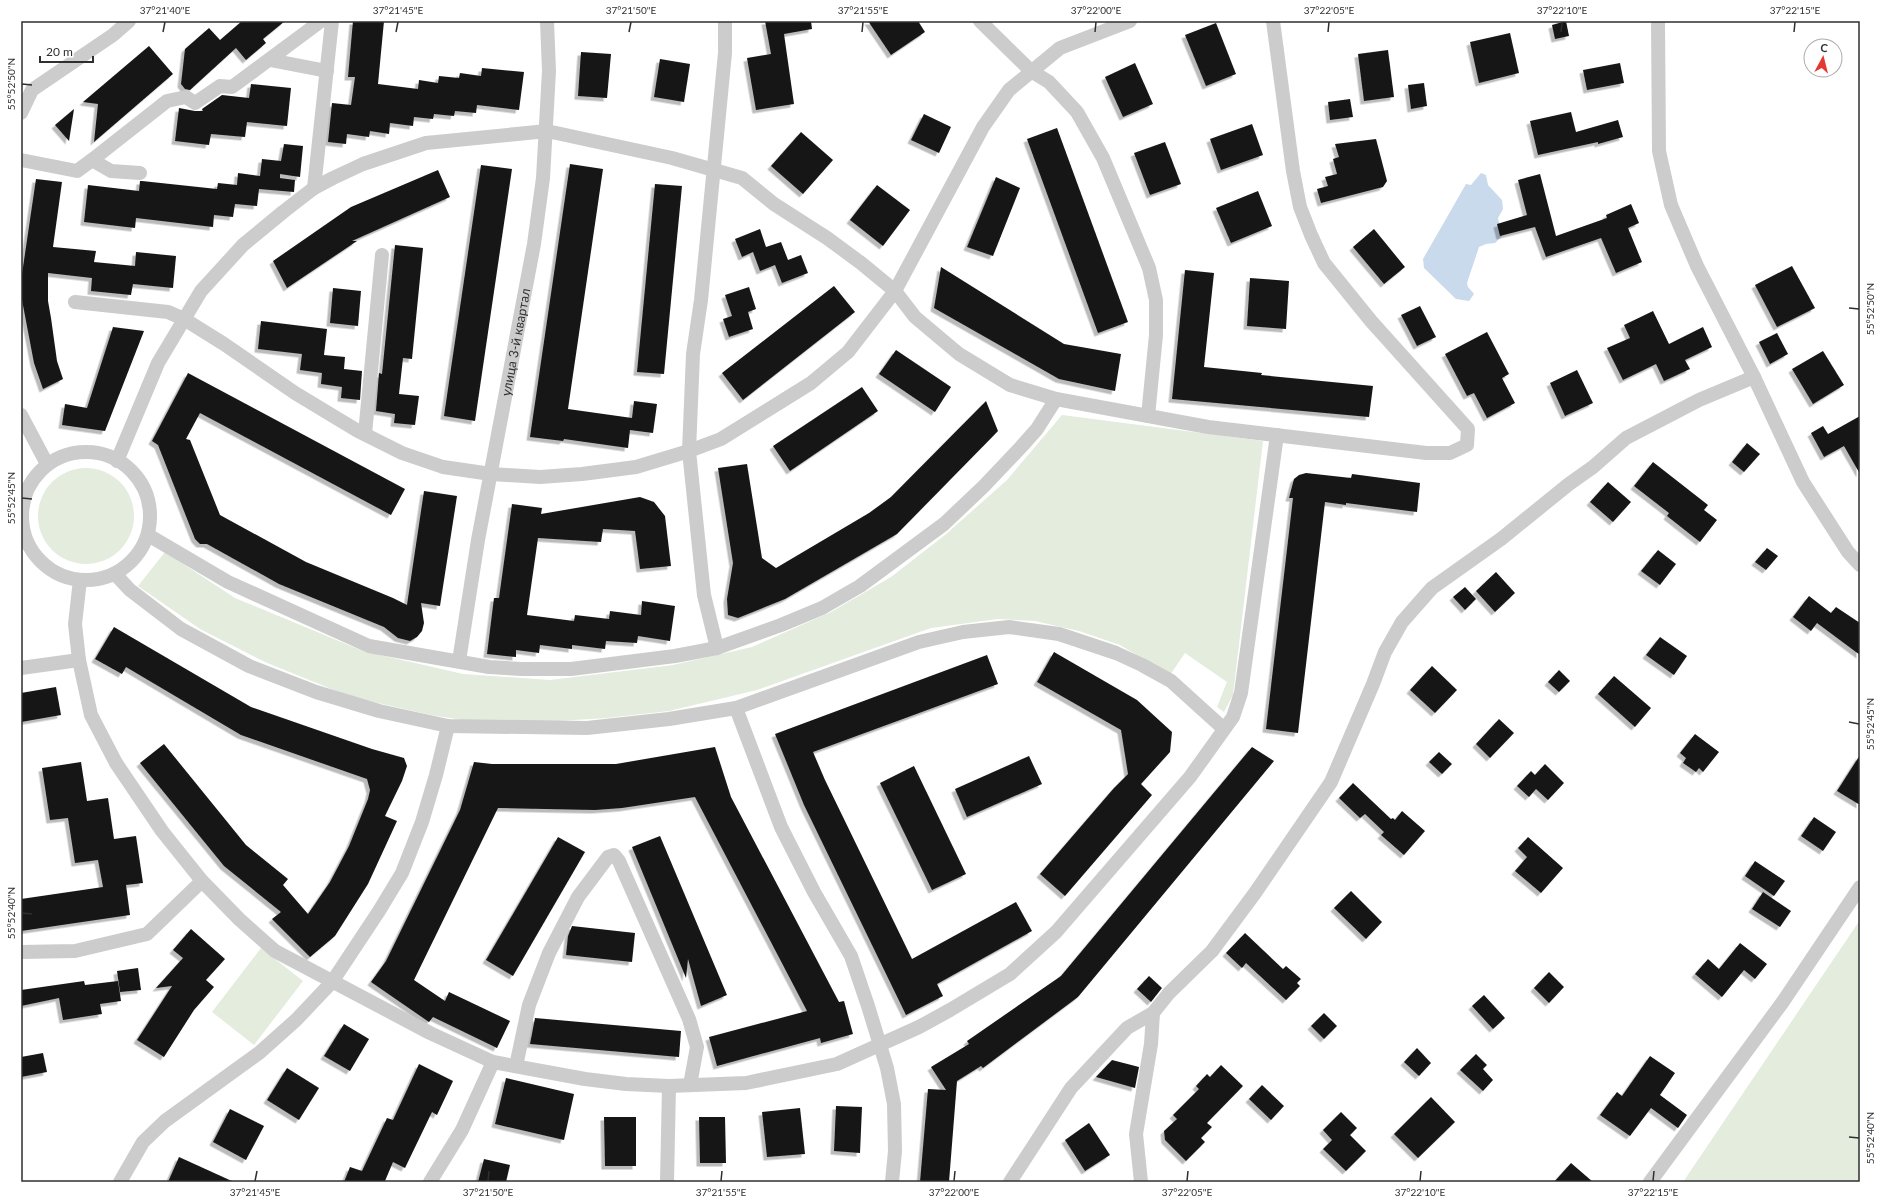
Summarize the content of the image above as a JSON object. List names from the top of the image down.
{
  "streets": {
    "street": ["улица 3-й квартал"]
  },
  "scale_bar": "20 m",
  "north": "top",
  "coordinates": [
    "37°21'40\"E",
    "37°21'45\"E",
    "37°21'50\"E",
    "37°21'55\"E",
    "37°22'00\"E",
    "37°22'05\"E",
    "37°22'10\"E",
    "37°22'15\"E",
    "55°52'50\"N",
    "55°52'45\"N",
    "55°52'40\"N"
  ]
}
